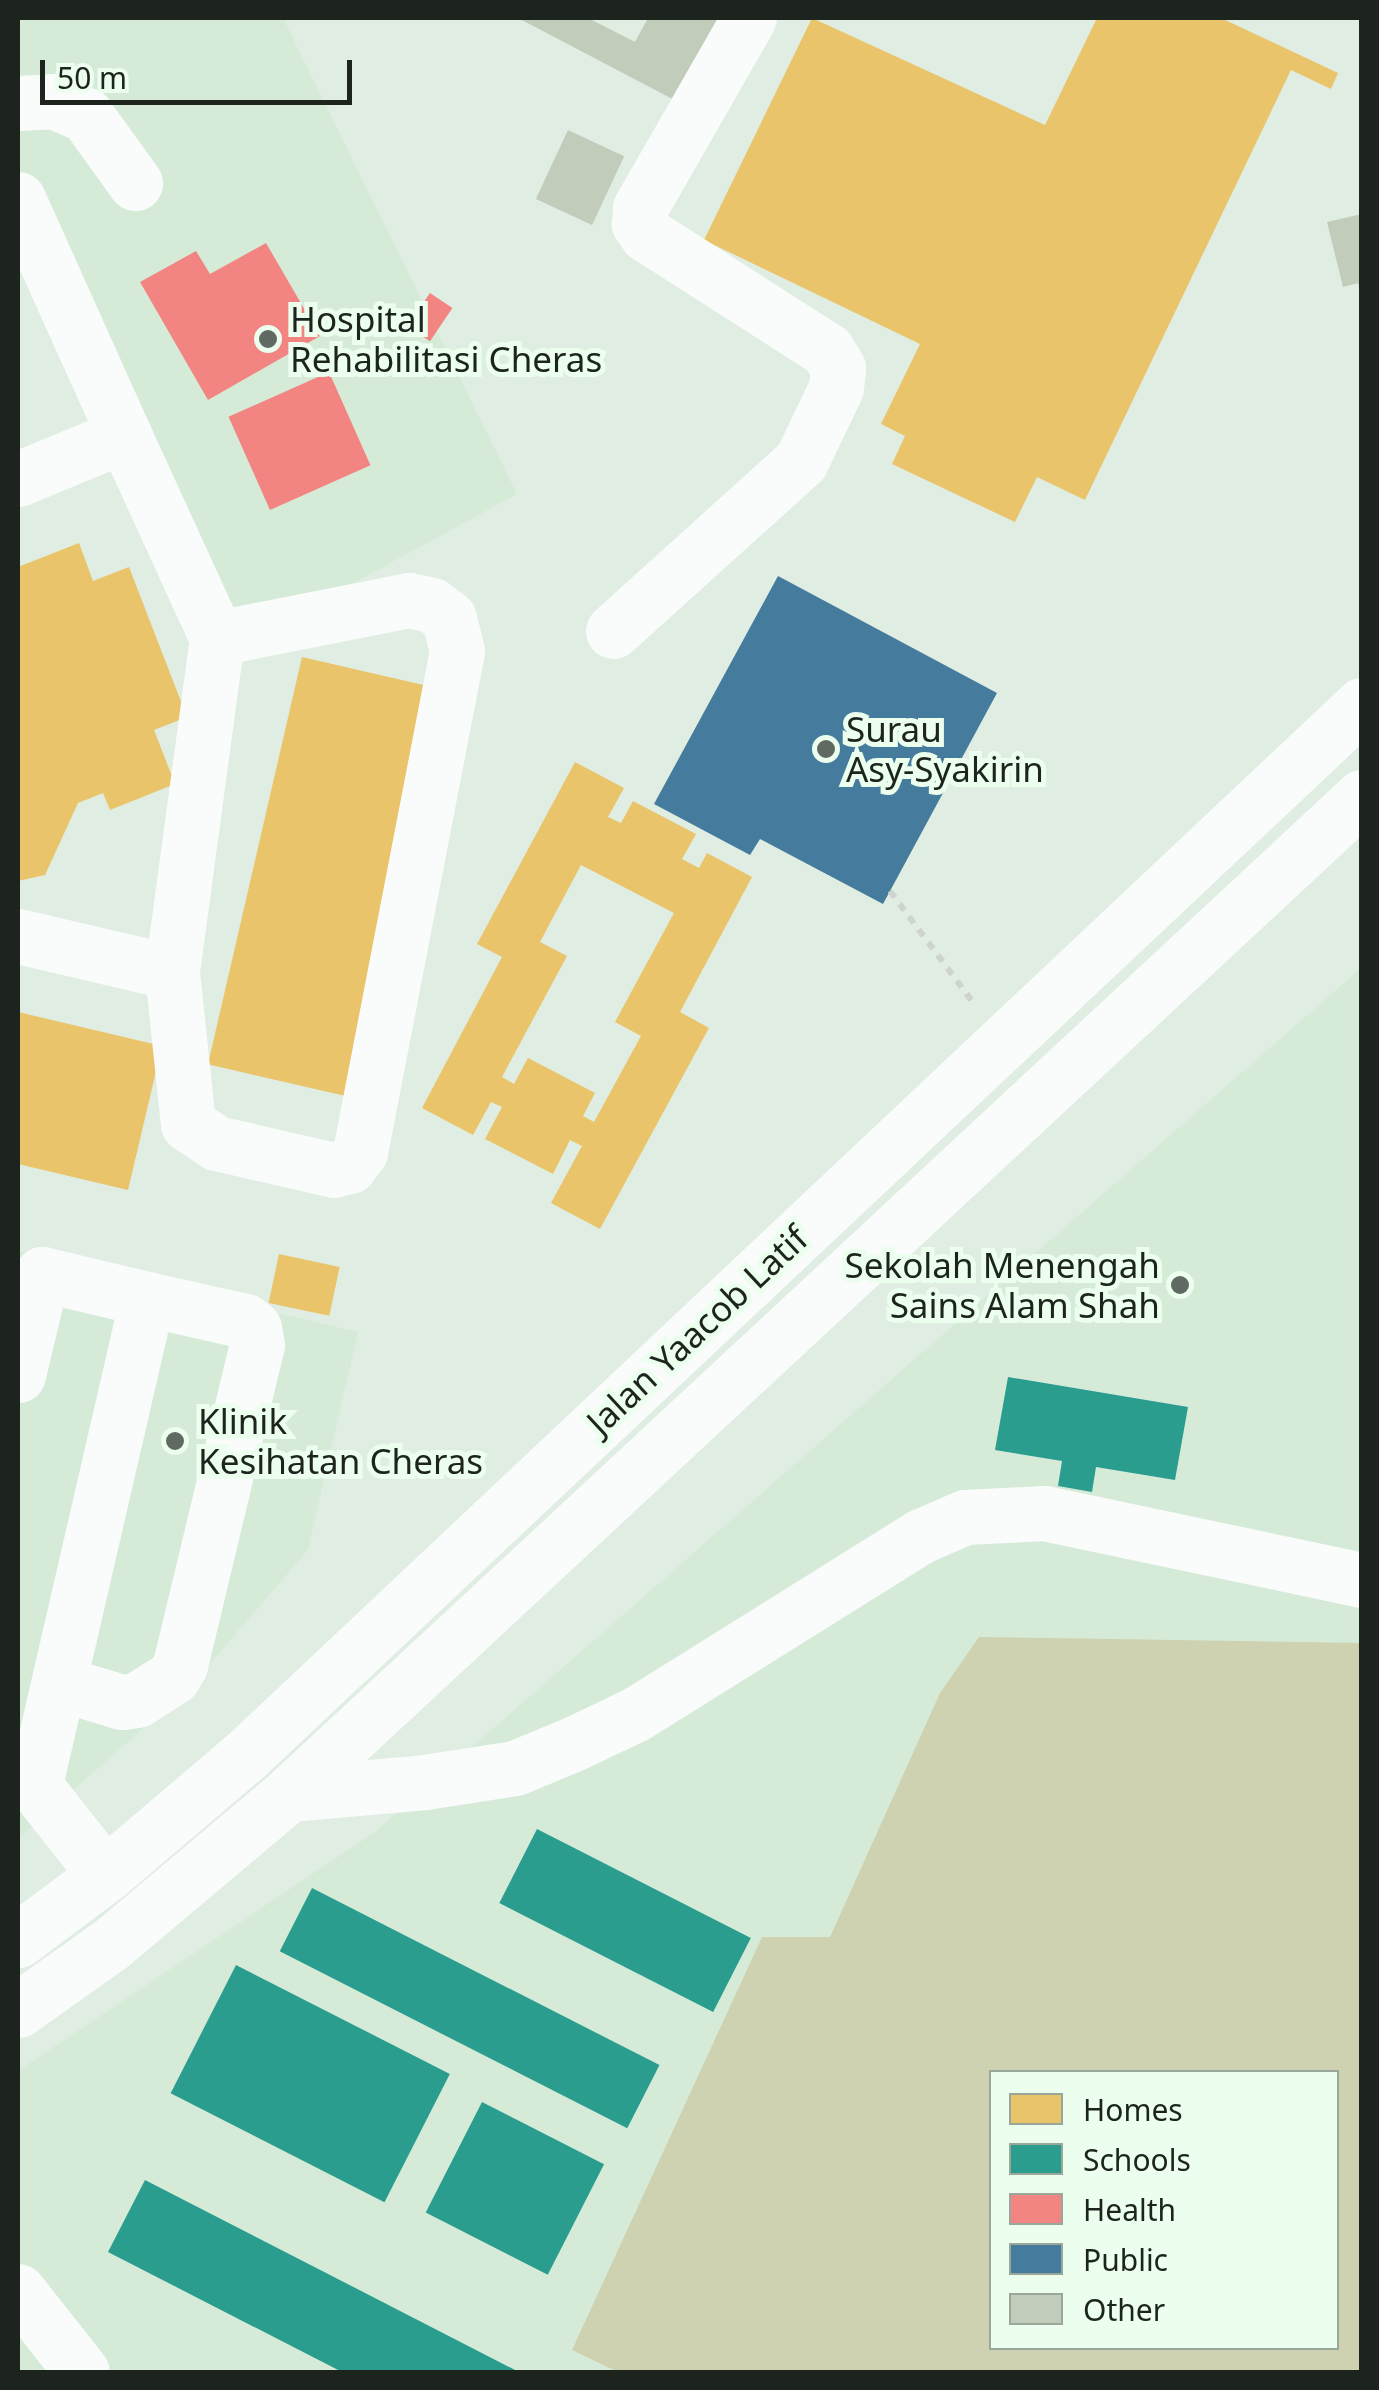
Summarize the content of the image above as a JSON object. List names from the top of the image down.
{
  "streets": {
    "main road": ["Jalan Yaacob Latif"]
  },
  "places": [
    "Hospital Rehabilitasi Cheras",
    "Surau Asy-Syakirin",
    "Sekolah Menengah Sains Alam Shah",
    "Klinik Kesihatan Cheras"
  ],
  "legend": [
    "Homes",
    "Schools",
    "Health",
    "Public",
    "Other"
  ],
  "scale_bar": "50 m"
}
